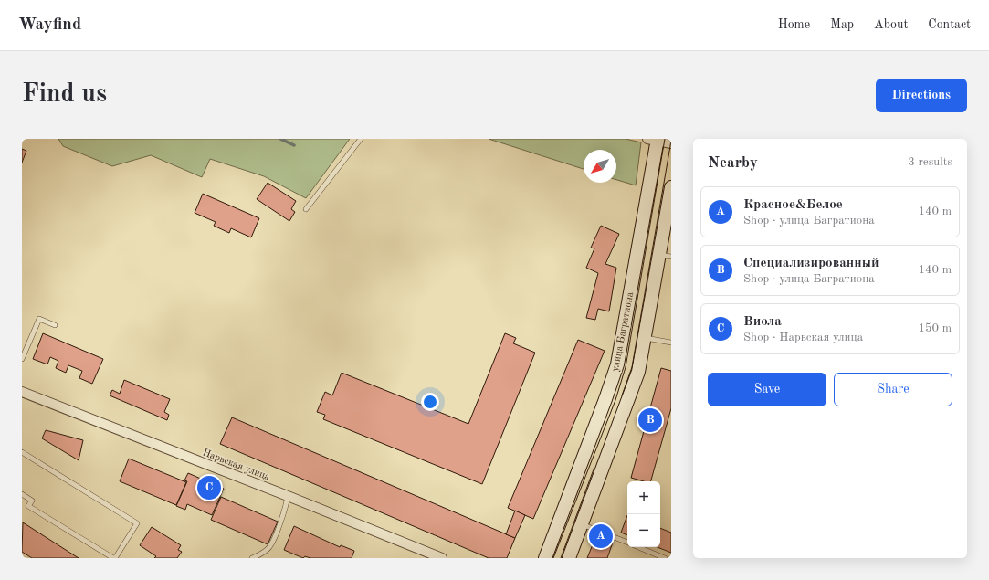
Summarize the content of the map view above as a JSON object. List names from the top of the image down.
{
  "streets": {
    "main road": ["улица Багратиона"],
    "street": ["Нарвская улица"]
  },
  "north": "bottom left",
  "page": {
    "header": "Wayfind",
    "nav": [
      "Home",
      "Map",
      "About",
      "Contact"
    ],
    "buttons": [
      "Directions",
      ["Save", "Share"]
    ],
    "title": "Find us",
    "heading": ["Nearby", "3 results"],
    "list": [
      {
        "mark": "A",
        "name": "Красное&Белое",
        "note": "Shop · улица Багратиона",
        "value": "140 m"
      },
      {
        "mark": "B",
        "name": "Специализированный",
        "note": "Shop · улица Багратиона",
        "value": "140 m"
      },
      {
        "mark": "C",
        "name": "Виола",
        "note": "Shop · Нарвская улица",
        "value": "150 m"
      }
    ],
    "pins": ["B", "C", "A"],
    "map_buttons": ["+", "−"]
  }
}
